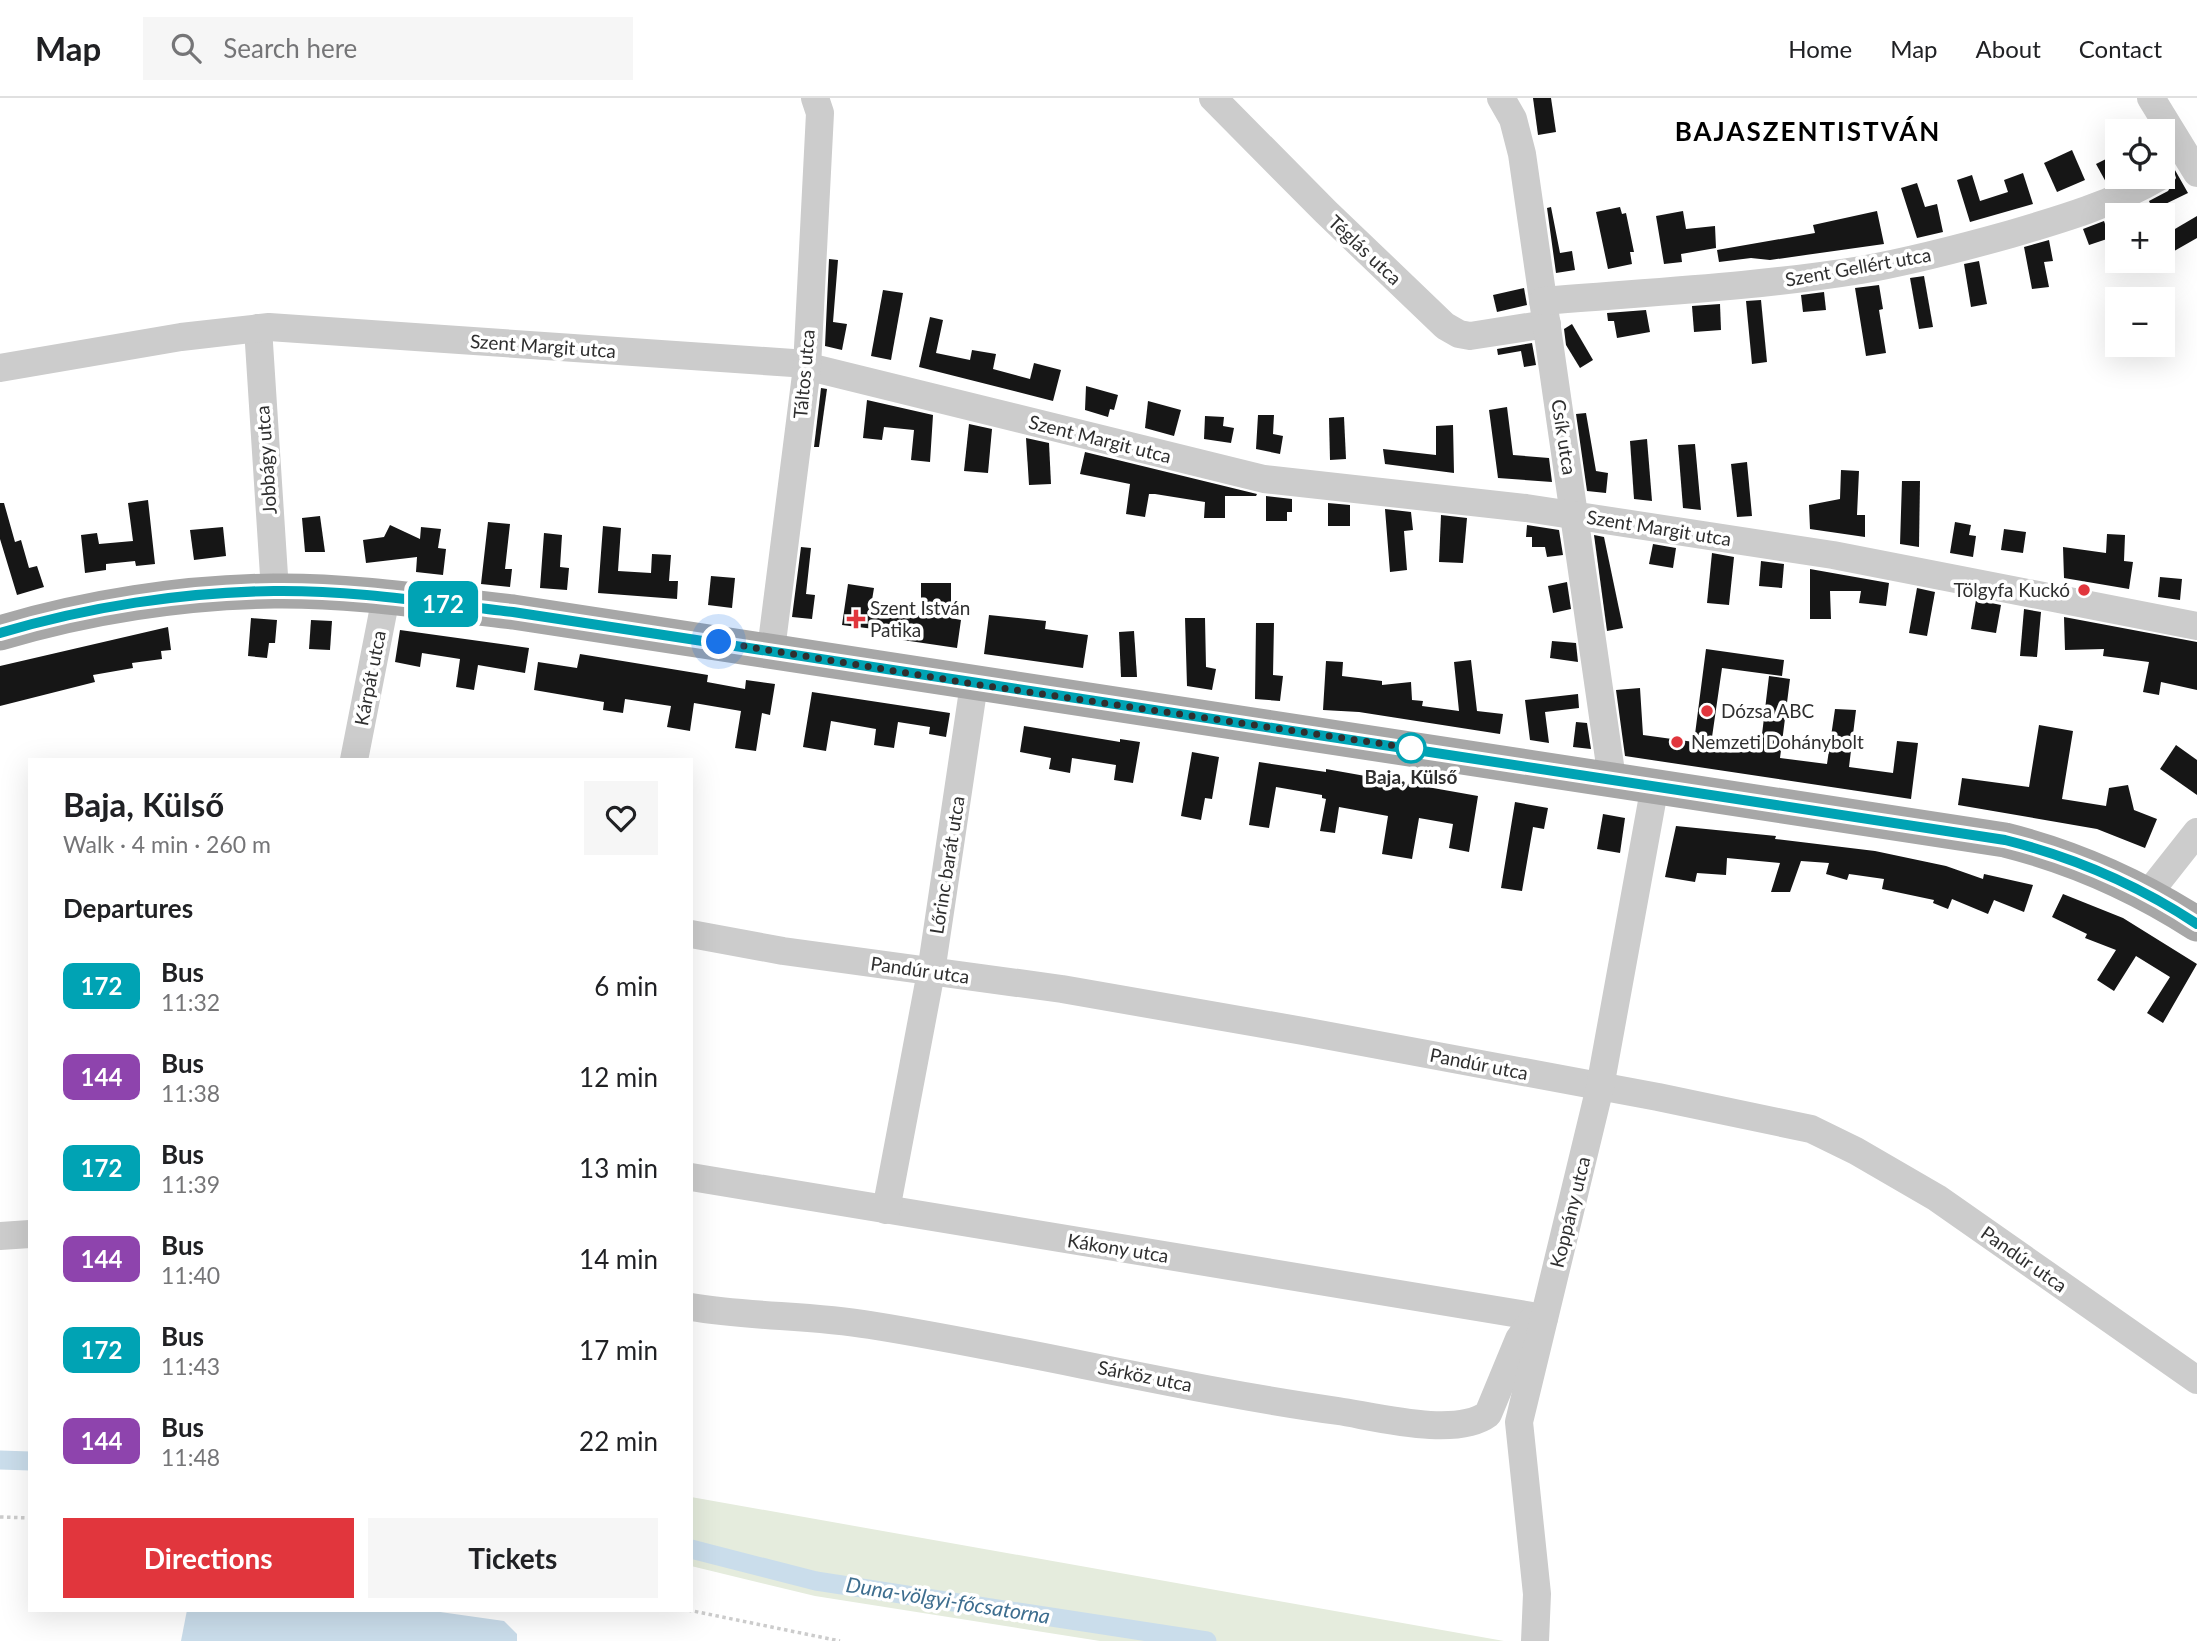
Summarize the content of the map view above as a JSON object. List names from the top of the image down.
{
  "streets": {
    "street": [
      "Téglás utca",
      "Szent Gellért utca",
      "Szent Margit utca",
      "Táltos utca",
      "Csík utca",
      "Jobbágy utca",
      "Kárpát utca",
      "Lőrinc barát utca",
      "Pandúr utca",
      "Koppány utca",
      "Kákony utca",
      "Sárköz utca"
    ]
  },
  "crossings": [
    ["Téglás utca", "Szent Gellért utca"],
    ["Téglás utca", "Csík utca"],
    ["Szent Gellért utca", "Csík utca"],
    ["Szent Margit utca", "Táltos utca"],
    ["Szent Margit utca", "Csík utca"],
    ["Szent Margit utca", "Jobbágy utca"],
    ["Lőrinc barát utca", "Pandúr utca"],
    ["Lőrinc barát utca", "Kákony utca"],
    ["Pandúr utca", "Koppány utca"],
    ["Koppány utca", "Kákony utca"],
    ["Koppány utca", "Sárköz utca"],
    ["Kákony utca", "Sárköz utca"]
  ],
  "districts": ["BAJASZENTISTVÁN"],
  "water": ["Duna-völgyi-főcsatorna"],
  "places": {
    "other": [
      "Tölgyfa Kuckó",
      "Dózsa ABC",
      "Nemzeti Dohánybolt",
      "Baja, Külső"
    ],
    "health": ["Szent István Patika"]
  },
  "lines": ["bus line 172"],
  "page": {
    "header": "Map",
    "search": "Search here",
    "nav": [
      "Home",
      "Map",
      "About",
      "Contact"
    ],
    "on_map": "172",
    "map_buttons": ["+", "−"],
    "heading": [
      ["Baja, Külső", "Walk · 4 min · 260 m"],
      "Departures"
    ],
    "list": [
      {
        "mark": "172",
        "name": "Bus",
        "note": "11:32",
        "value": "6 min"
      },
      {
        "mark": "144",
        "name": "Bus",
        "note": "11:38",
        "value": "12 min"
      },
      {
        "mark": "172",
        "name": "Bus",
        "note": "11:39",
        "value": "13 min"
      },
      {
        "mark": "144",
        "name": "Bus",
        "note": "11:40",
        "value": "14 min"
      },
      {
        "mark": "172",
        "name": "Bus",
        "note": "11:43",
        "value": "17 min"
      },
      {
        "mark": "144",
        "name": "Bus",
        "note": "11:48",
        "value": "22 min"
      }
    ],
    "buttons": ["Directions", "Tickets"]
  }
}
